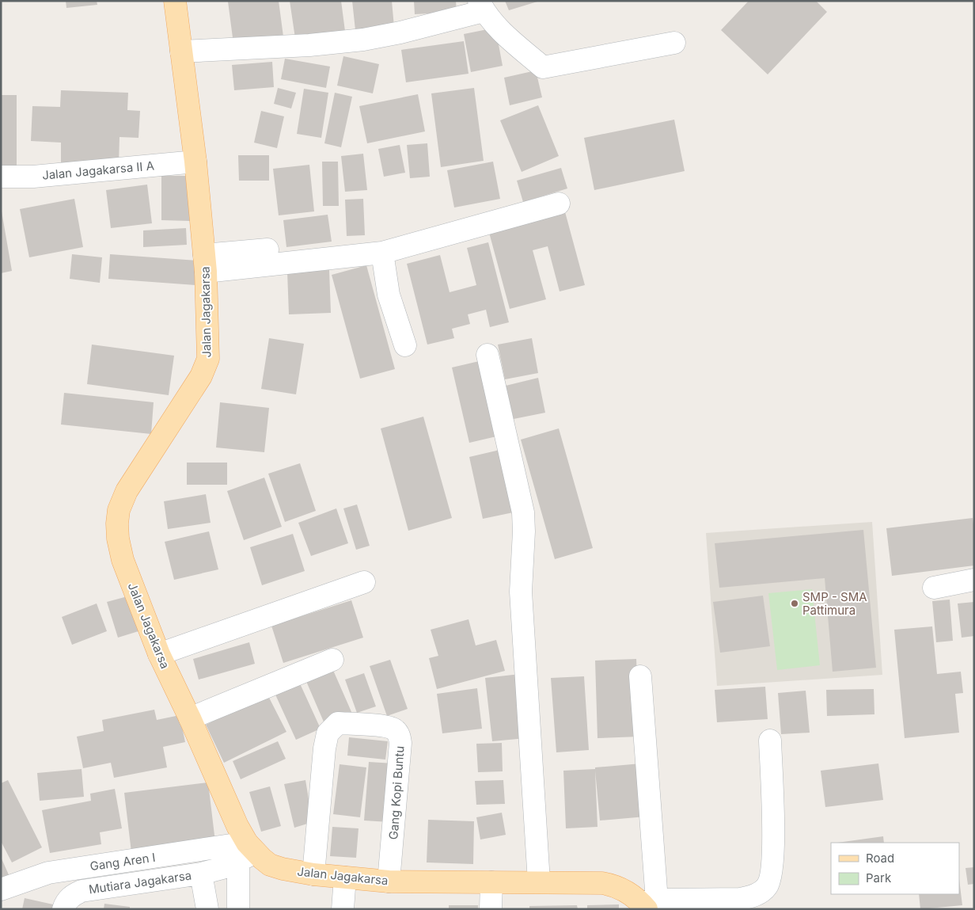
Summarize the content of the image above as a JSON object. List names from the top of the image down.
{
  "streets": {
    "main road": ["Jalan Jagakarsa"],
    "street": [
      "Jalan Jagakarsa II A",
      "Gang Kopi Buntu",
      "Gang Aren I",
      "Mutiara Jagakarsa"
    ]
  },
  "crossings": [
    ["Jalan Jagakarsa II A", "Jalan Jagakarsa"],
    ["Jalan Jagakarsa", "Gang Kopi Buntu"],
    ["Jalan Jagakarsa", "Gang Aren I"],
    ["Jalan Jagakarsa", "Mutiara Jagakarsa"],
    ["Gang Aren I", "Mutiara Jagakarsa"]
  ],
  "places": ["SMP - SMA Pattimura"],
  "legend": ["Road", "Park"]
}
